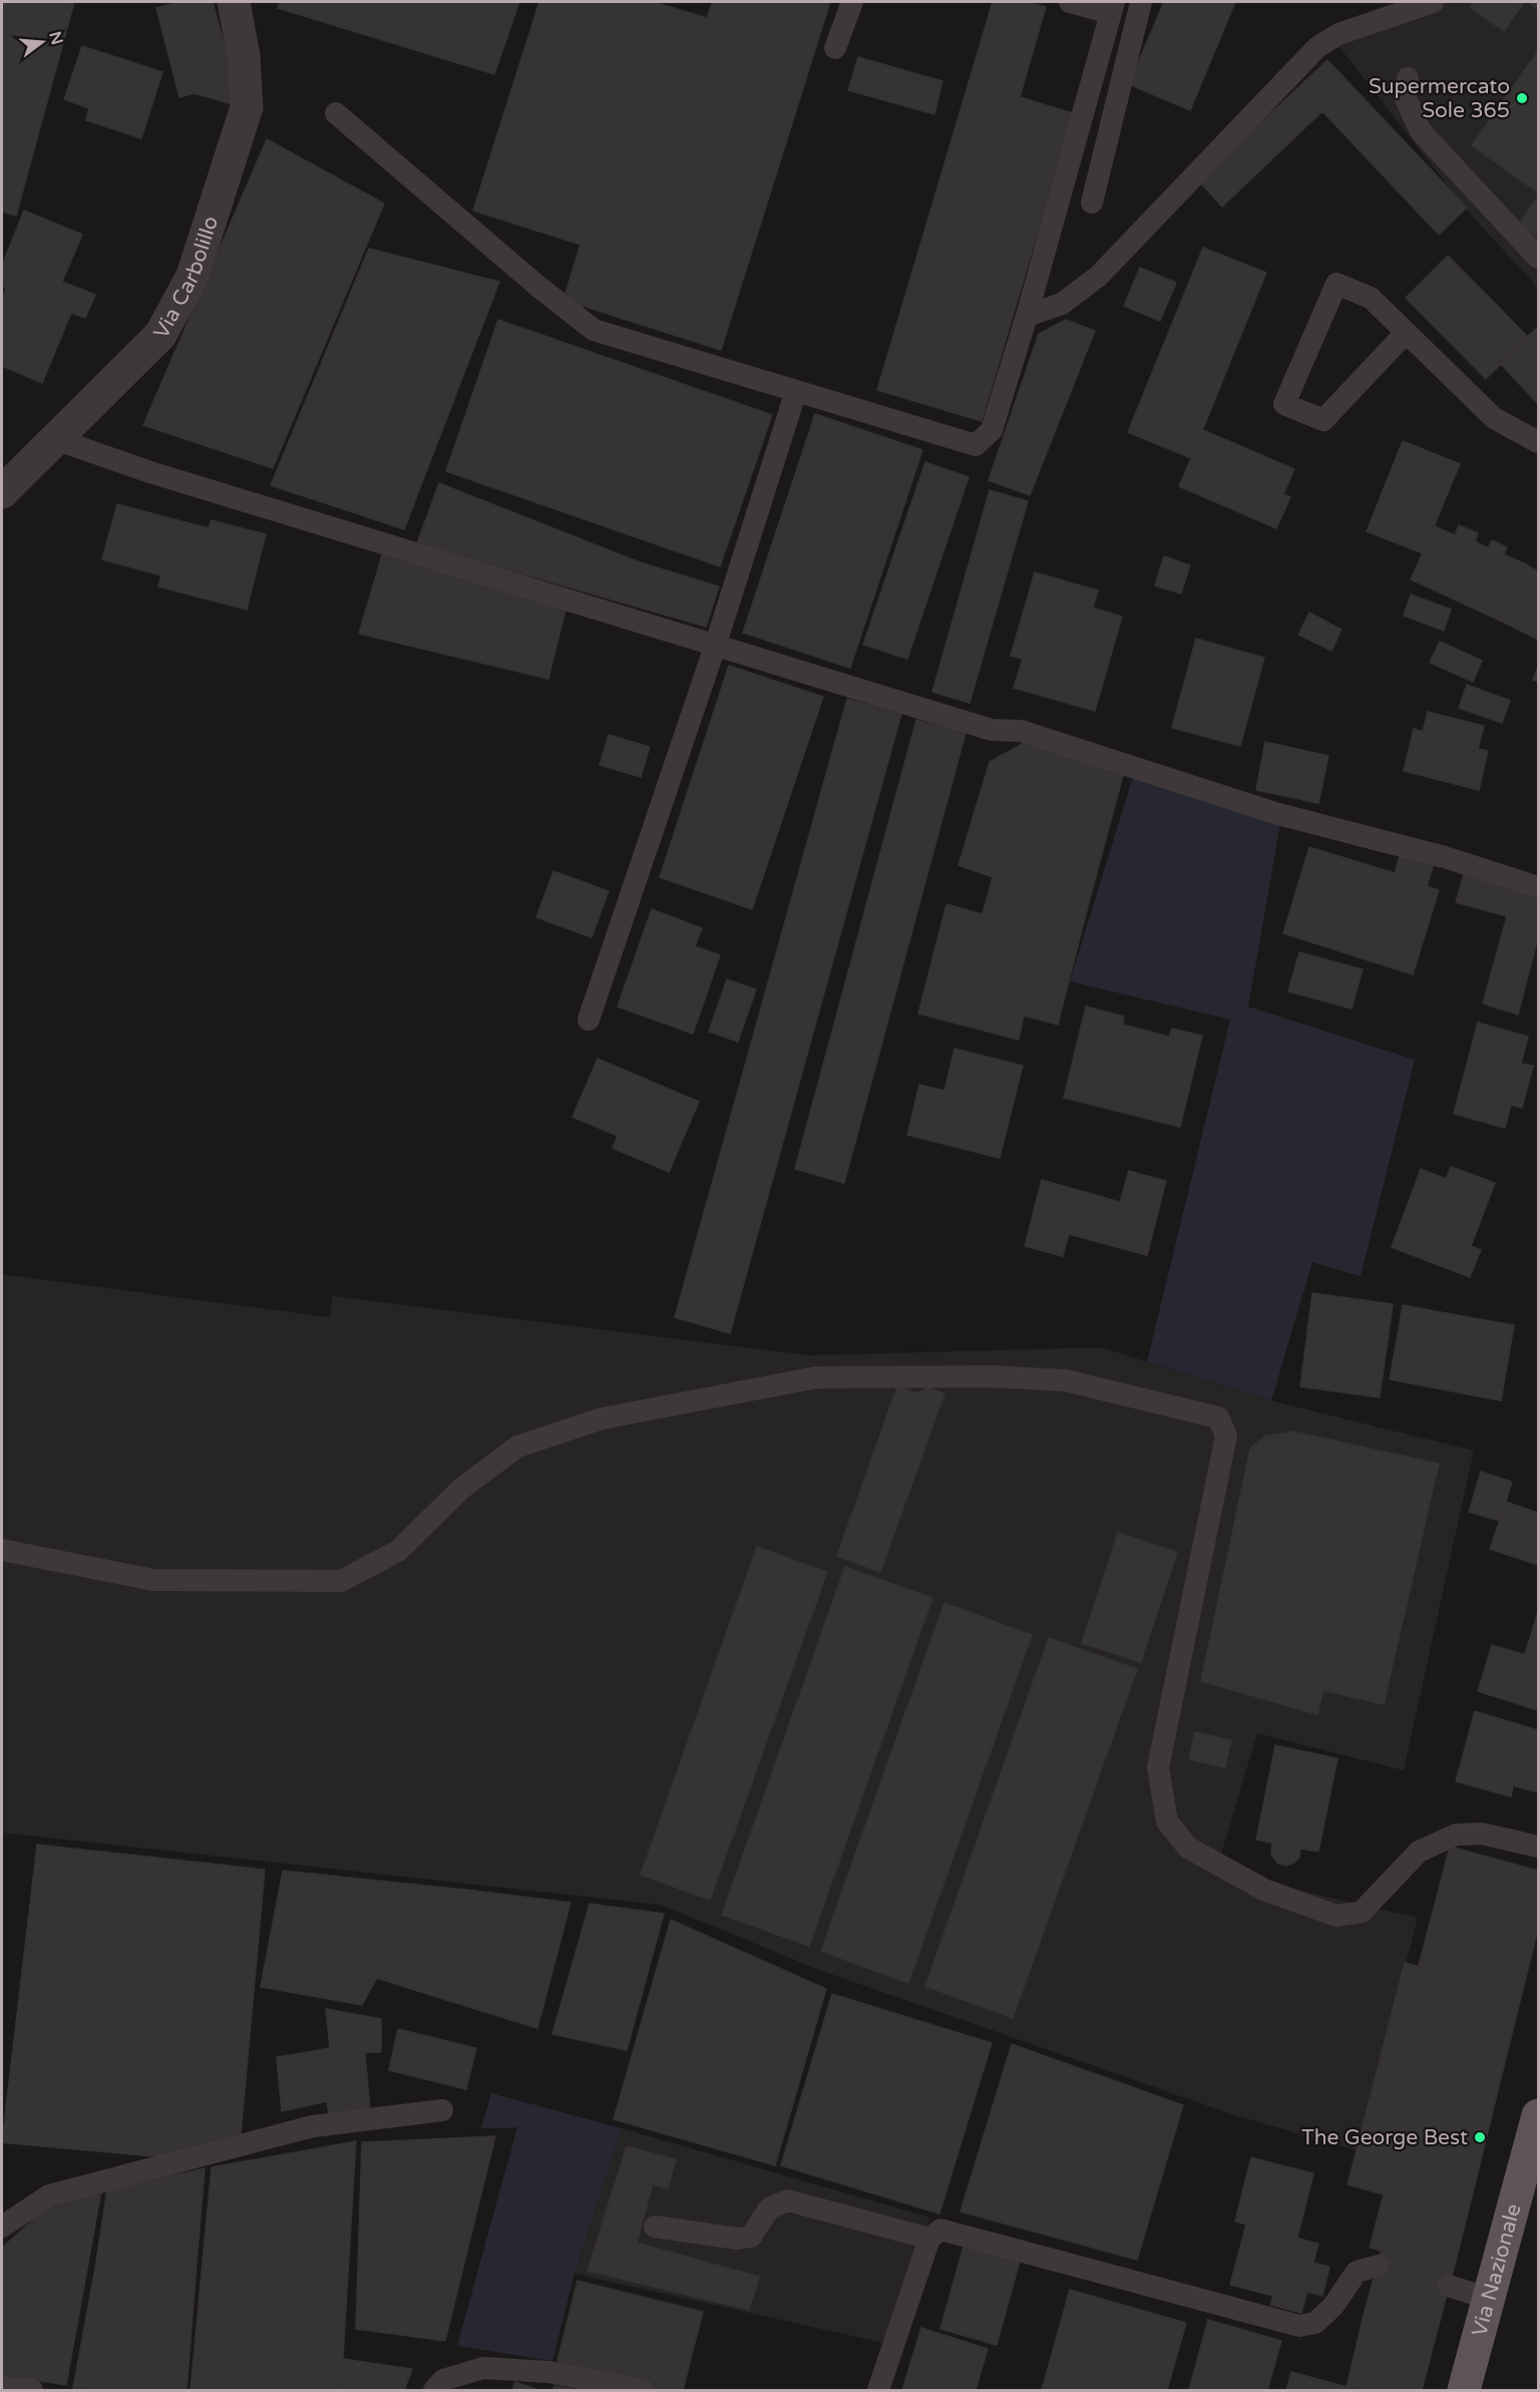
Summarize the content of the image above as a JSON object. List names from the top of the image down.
{
  "streets": {
    "main road": ["Via Nazionale"],
    "street": ["Via Carbolillo"]
  },
  "places": ["Supermercato Sole 365", "The George Best"],
  "north": "right"
}
